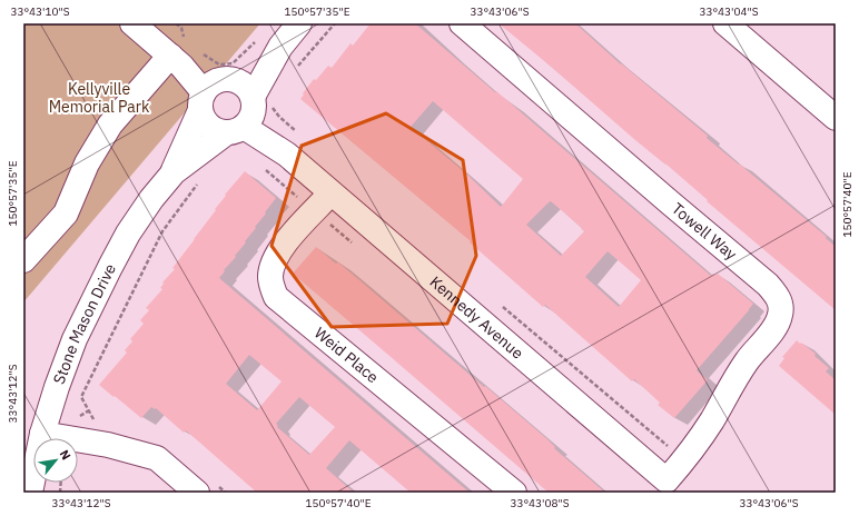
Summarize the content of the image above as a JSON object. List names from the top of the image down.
{
  "streets": {
    "street": [
      "Towell Way",
      "Kennedy Avenue",
      "Stone Mason Drive",
      "Weid Place"
    ]
  },
  "crossings": [
    ["Towell Way", "Kennedy Avenue"],
    ["Kennedy Avenue", "Stone Mason Drive"],
    ["Kennedy Avenue", "Weid Place"]
  ],
  "parks": ["Kellyville Memorial Park"],
  "north": "top right",
  "coordinates": [
    "33°43'10\"S",
    "150°57'35\"E",
    "33°43'06\"S",
    "33°43'04\"S",
    "150°57'40\"E",
    "33°43'12\"S",
    "33°43'08\"S"
  ]
}
